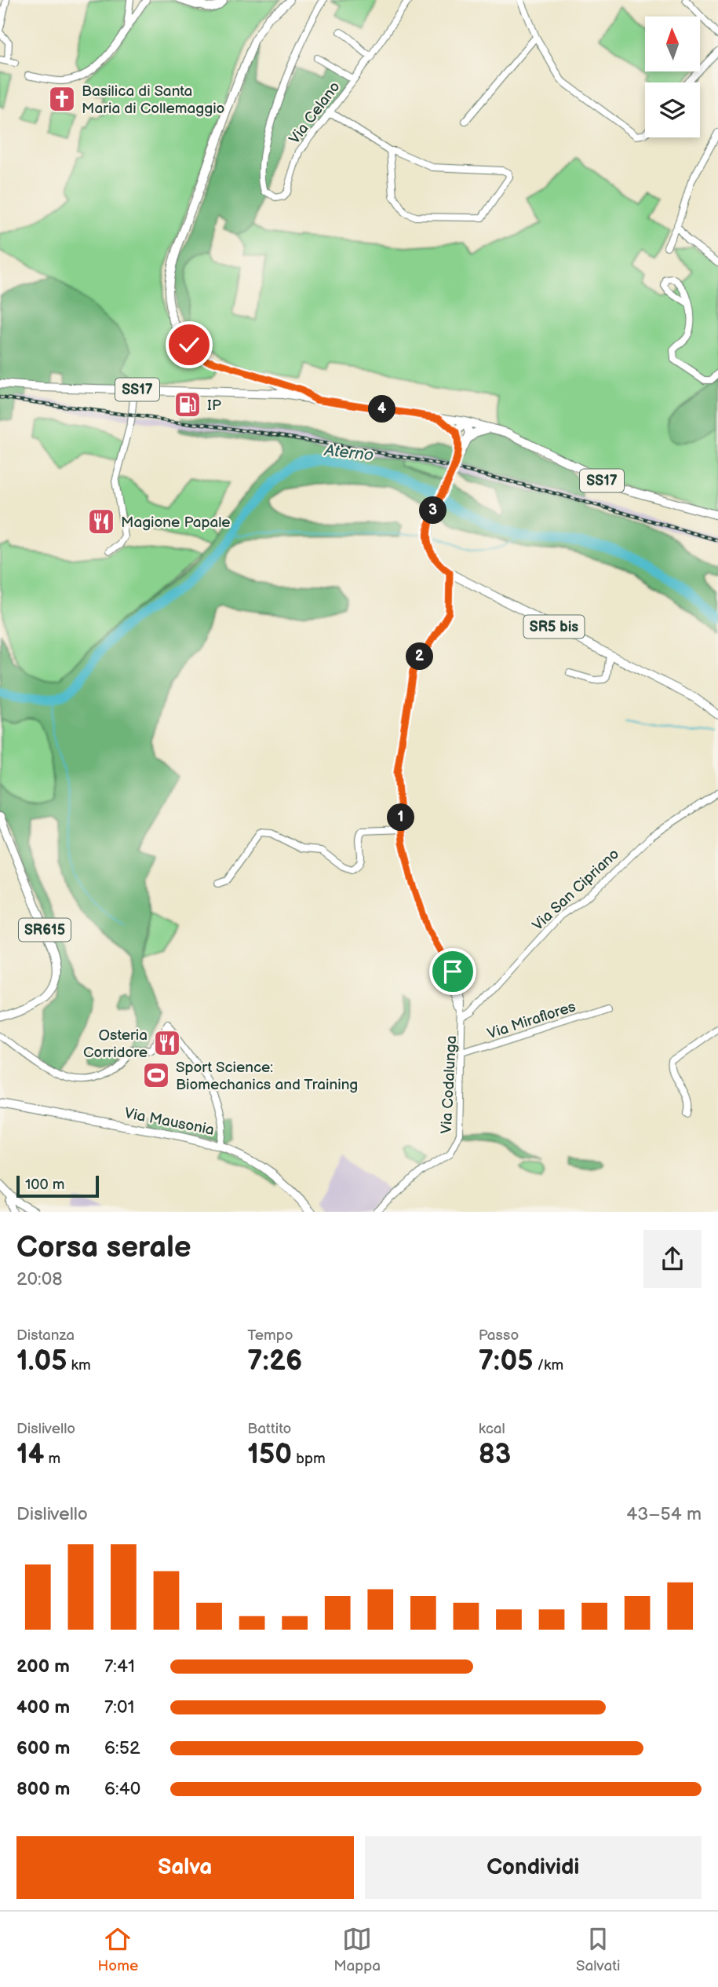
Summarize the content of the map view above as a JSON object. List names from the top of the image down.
{
  "streets": {
    "main road": [
      "SS17",
      "SR5 bis",
      "SR615",
      "Via Mausonia"
    ],
    "street": [
      "Via Celano",
      "Via San Cipriano",
      "Via Miraflores",
      "Via Codalunga"
    ]
  },
  "crossings": [
    ["SS17", "SR5 bis"],
    ["SR5 bis", "Via Codalunga"],
    ["Via San Cipriano", "Via Codalunga"],
    ["Via Miraflores", "Via Codalunga"]
  ],
  "water": ["Aterno"],
  "places": {
    "church": ["Basilica di Santa Maria di Collemaggio"],
    "fuel station": ["IP"],
    "restaurant": ["Magione Papale", "Osteria Corridore"],
    "sports": ["Sport Science: Biomechanics and Training"]
  },
  "scale_bar": "100 m",
  "north": "top",
  "page": {
    "pins": [
      "4",
      "3",
      "2",
      "1"
    ],
    "scale": "100 m",
    "heading": ["Corsa serale", "20:08"],
    "stats": [
      ["Distanza", "1.05 km"],
      ["Tempo", "7:26"],
      ["Passo", "7:05 /km"],
      ["Dislivello", "14 m"],
      ["Battito", "150 bpm"],
      ["kcal", "83"]
    ],
    "chart": ["Dislivello", "43–54 m"],
    "list": [
      {
        "name": "200 m",
        "note": "7:41"
      },
      {
        "name": "400 m",
        "note": "7:01"
      },
      {
        "name": "600 m",
        "note": "6:52"
      },
      {
        "name": "800 m",
        "note": "6:40"
      }
    ],
    "buttons": ["Salva", "Condividi"],
    "tabs": ["Home", "Mappa", "Salvati"]
  }
}
